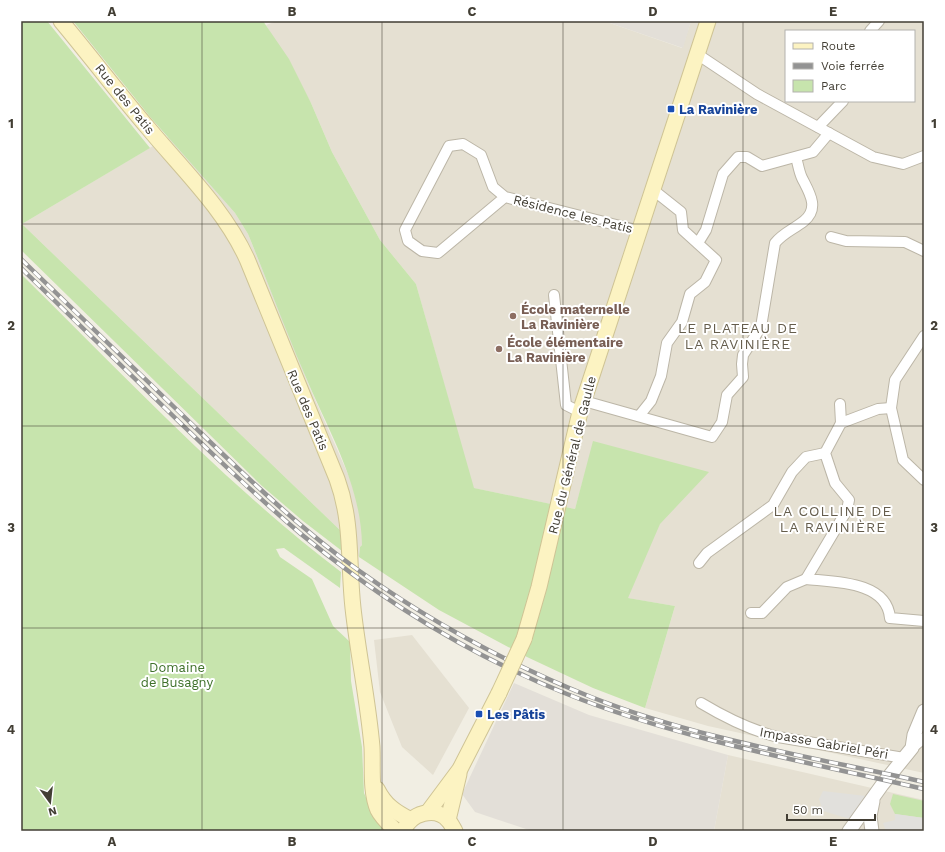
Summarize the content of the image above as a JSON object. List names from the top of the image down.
{
  "streets": {
    "main road": ["Rue des Patis", "Rue du Général de Gaulle"],
    "street": ["Résidence les Patis", "Impasse Gabriel Péri"]
  },
  "crossings": [
    ["Résidence les Patis", "Rue du Général de Gaulle"]
  ],
  "districts": ["LE PLATEAU DE LA RAVINIÈRE", "LA COLLINE DE LA RAVINIÈRE"],
  "parks": ["Domaine de Busagny"],
  "places": {
    "transit": ["La Ravinière", "Les Pâtis"],
    "other": ["École maternelle La Ravinière", "École élémentaire La Ravinière"]
  },
  "legend": ["Route", "Voie ferrée", "Parc"],
  "scale_bar": "50 m",
  "north": "bottom",
  "grid": {
    "columns": [
      "A",
      "B",
      "C",
      "D",
      "E"
    ],
    "rows": [
      "1",
      "2",
      "3",
      "4"
    ]
  }
}
